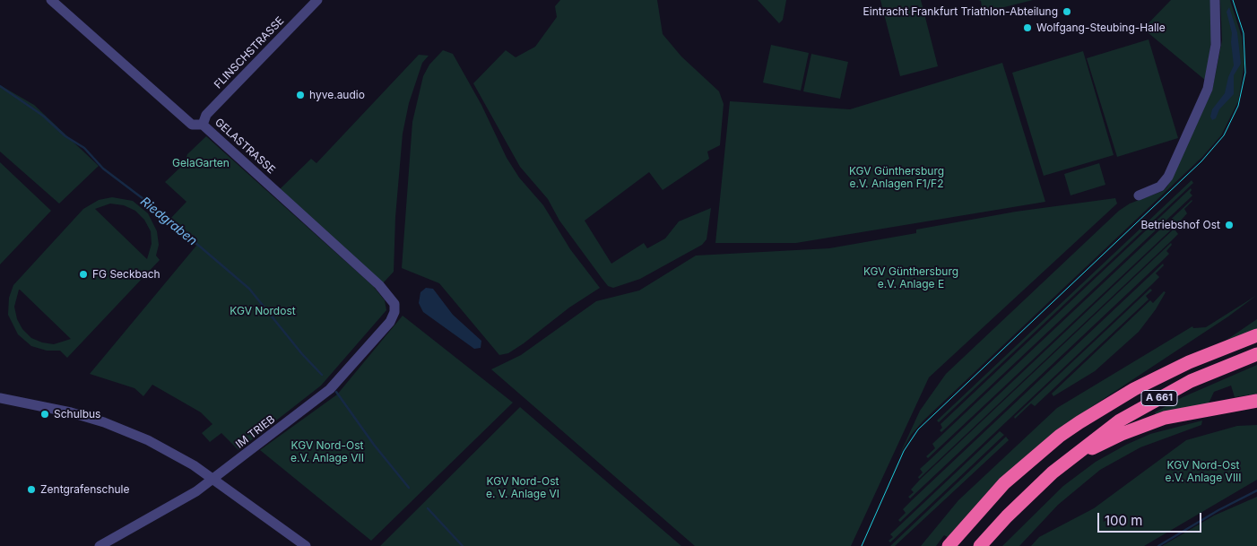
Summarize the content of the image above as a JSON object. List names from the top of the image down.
{
  "streets": {
    "highway": ["A 661"],
    "street": ["FLINSCHSTRASSE", "GELASTRASSE", "IM TRIEB"]
  },
  "crossings": [
    ["FLINSCHSTRASSE", "GELASTRASSE"],
    ["GELASTRASSE", "IM TRIEB"]
  ],
  "water": ["Riedgraben"],
  "parks": [
    "GelaGarten",
    "KGV Günthersburg e.V. Anlagen F1/F2",
    "KGV Günthersburg e.V. Anlage E",
    "KGV Nordost",
    "KGV Nord-Ost e.V. Anlage VII",
    "KGV Nord-Ost e.V. Anlage VIII",
    "KGV Nord-Ost e. V. Anlage VI"
  ],
  "places": [
    "Eintracht Frankfurt Triathlon-Abteilung",
    "Wolfgang-Steubing-Halle",
    "hyve.audio",
    "Betriebshof Ost",
    "FG Seckbach",
    "Schulbus",
    "Zentgrafenschule"
  ],
  "scale_bar": "100 m"
}
